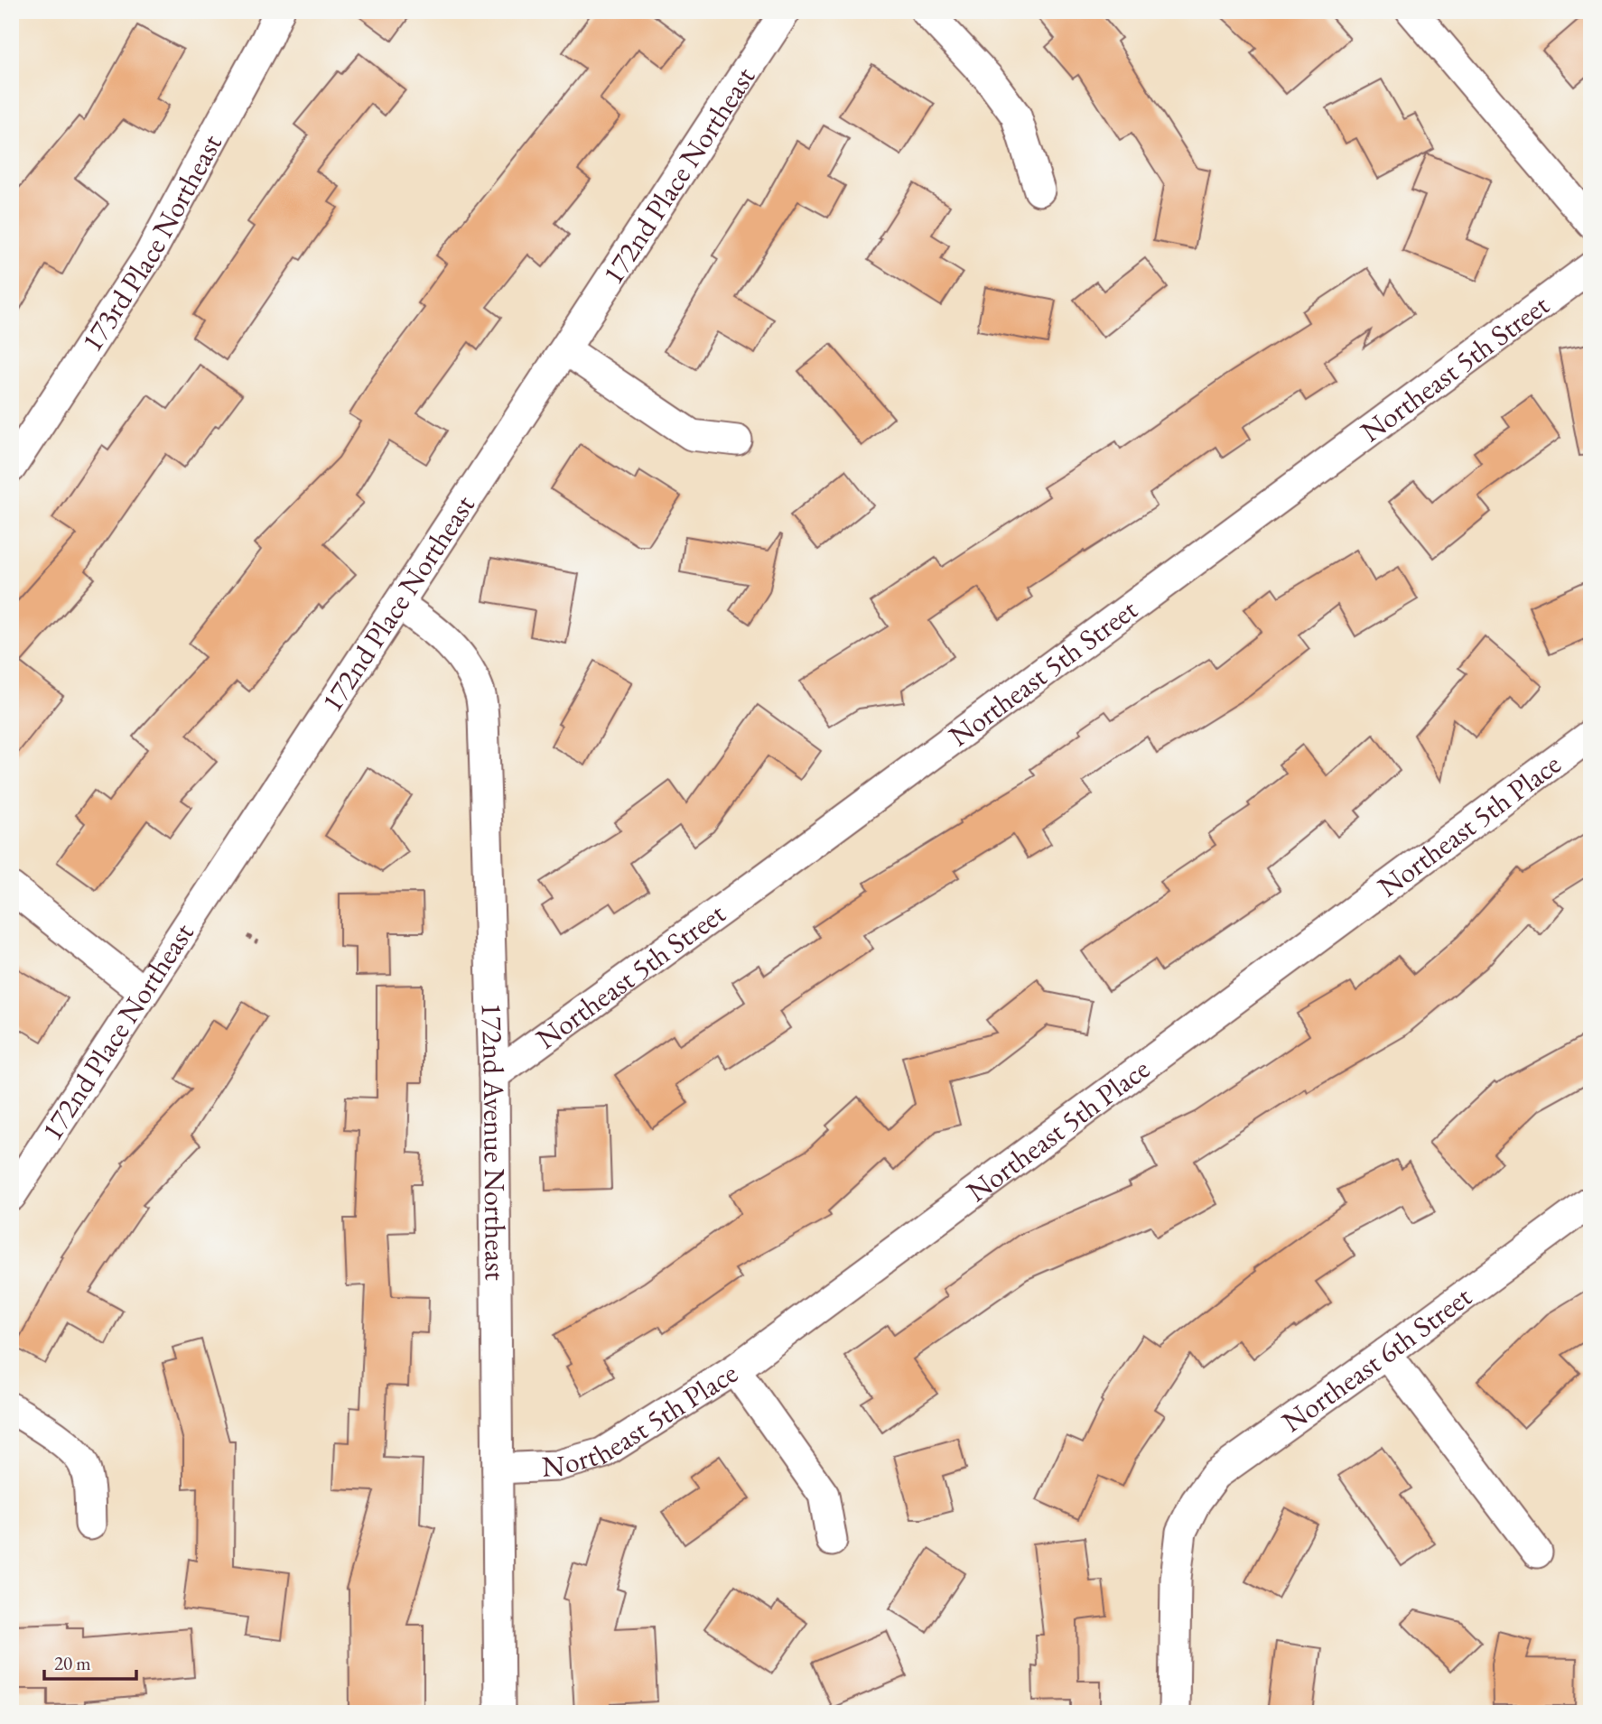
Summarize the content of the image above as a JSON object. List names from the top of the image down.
{
  "streets": {
    "street": [
      "172nd Place Northeast",
      "173rd Place Northeast",
      "Northeast 5th Street",
      "Northeast 5th Place",
      "172nd Avenue Northeast",
      "Northeast 6th Street"
    ]
  },
  "crossings": [
    ["172nd Place Northeast", "172nd Avenue Northeast"],
    ["Northeast 5th Street", "172nd Avenue Northeast"],
    ["Northeast 5th Place", "172nd Avenue Northeast"]
  ],
  "scale_bar": "20 m"
}
